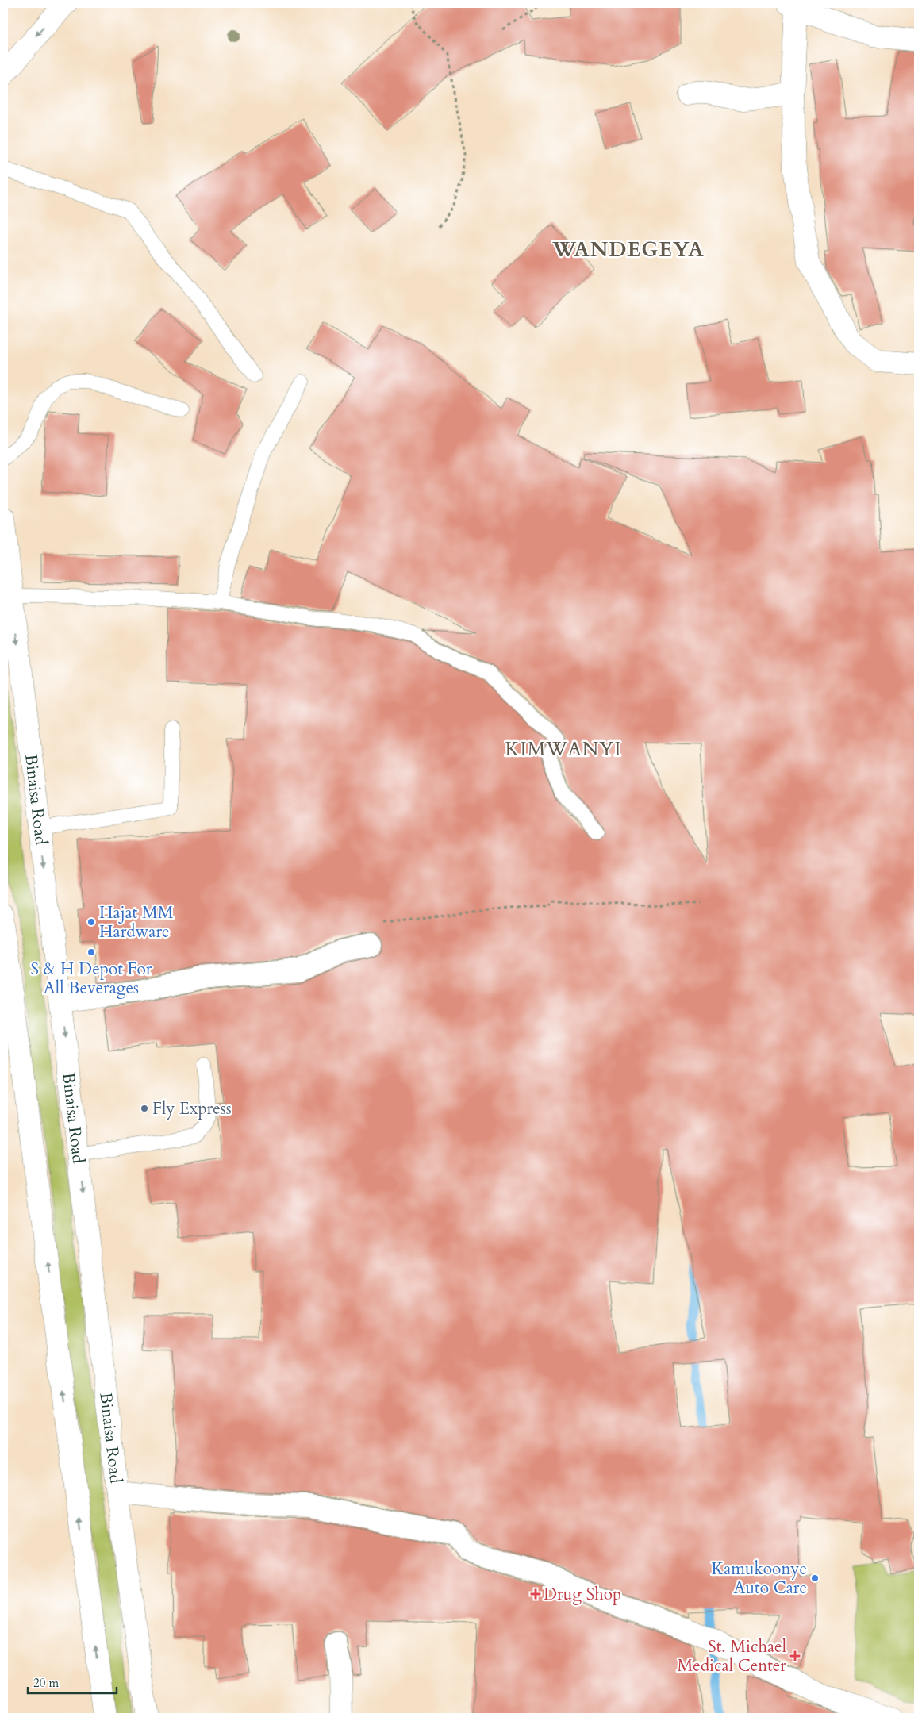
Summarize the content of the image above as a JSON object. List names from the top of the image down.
{
  "streets": {
    "main road": ["Binaisa Road"]
  },
  "districts": ["WANDEGEYA", "KIMWANYI"],
  "places": {
    "other": [
      "Hajat MM Hardware",
      "S & H Depot For All Beverages",
      "Fly Express",
      "Kamukoonye Auto Care"
    ],
    "health": ["Drug Shop", "St. Michael Medical Center"]
  },
  "scale_bar": "20 m"
}
